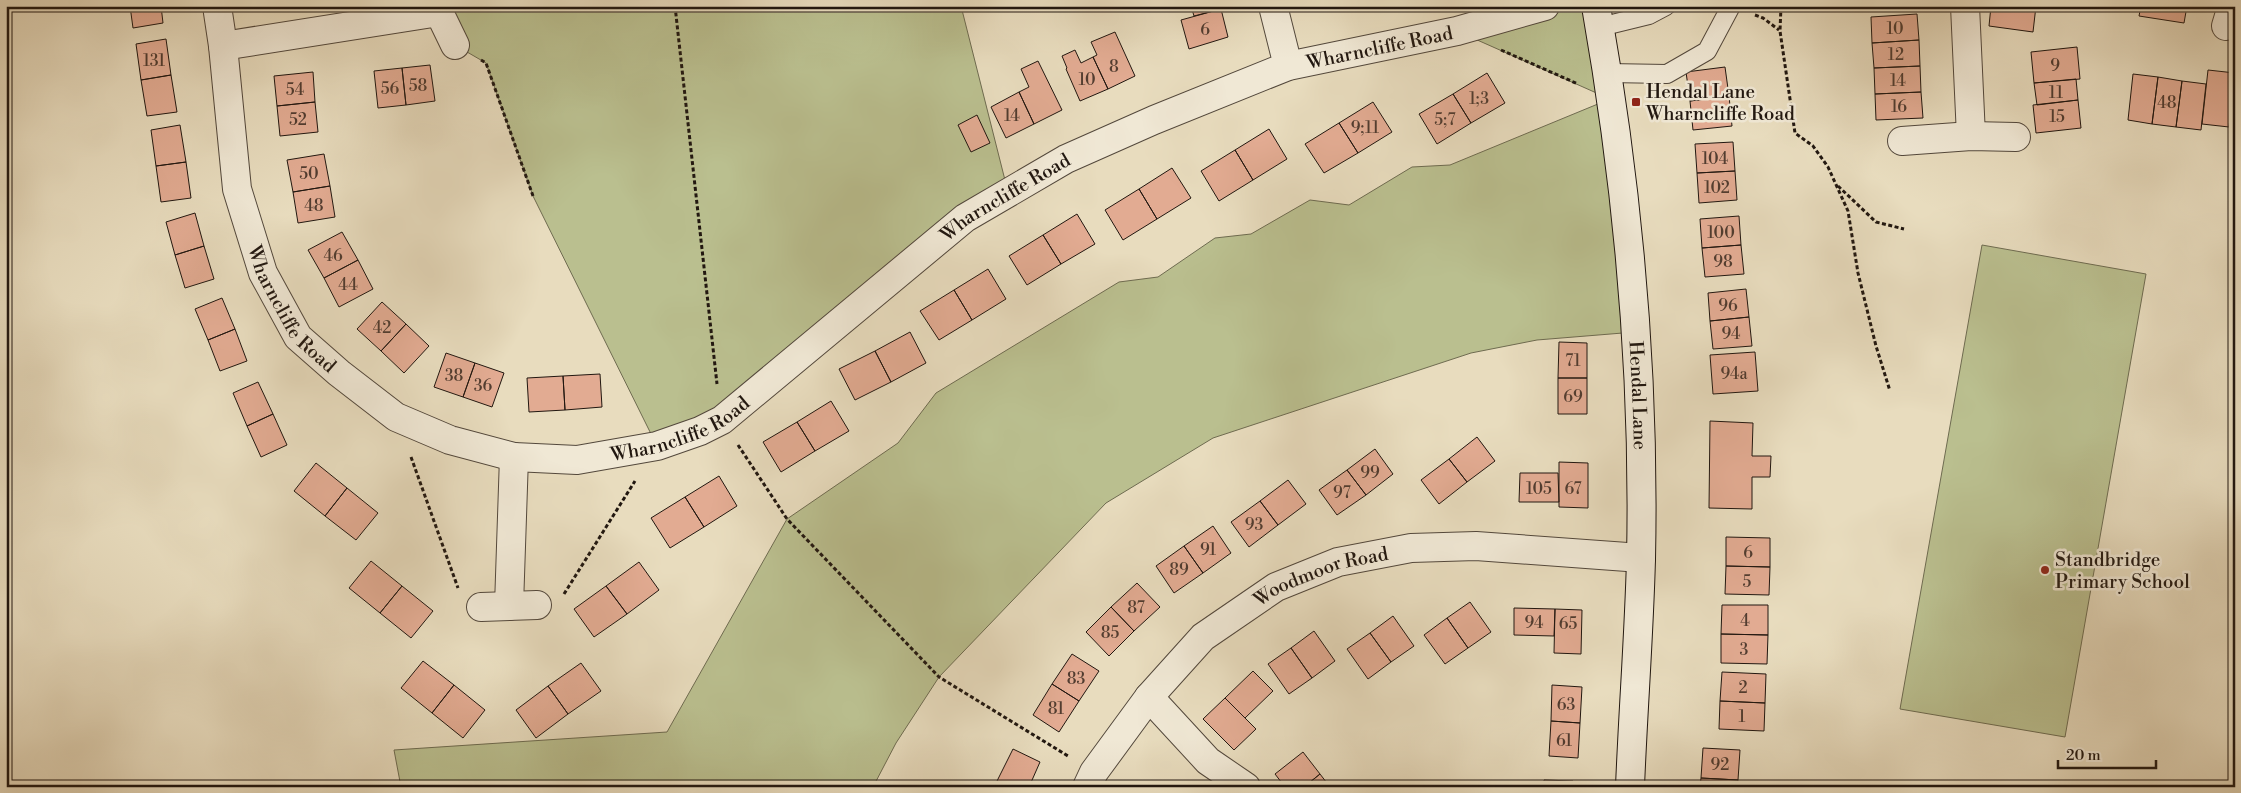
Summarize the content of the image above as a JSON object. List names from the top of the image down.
{
  "streets": {
    "street": ["Wharncliffe Road", "Hendal Lane", "Woodmoor Road"]
  },
  "crossings": [
    ["Hendal Lane", "Woodmoor Road"]
  ],
  "places": {
    "transit": ["Hendal Lane Wharncliffe Road"],
    "other": ["Standbridge Primary School"]
  },
  "house_numbers": [
    "10",
    "6",
    "12",
    "131",
    "9",
    "8",
    "10",
    "14",
    "58",
    "56",
    "54",
    "11",
    "1;3",
    "48",
    "16",
    "14",
    "15",
    "52",
    "5;7",
    "9;11",
    "104",
    "50",
    "102",
    "48",
    "100",
    "46",
    "98",
    "44",
    "96",
    "42",
    "94",
    "71",
    "94a",
    "38",
    "36",
    "69",
    "99",
    "105",
    "67",
    "97",
    "93",
    "91",
    "6",
    "89",
    "5",
    "87",
    "4",
    "94",
    "65",
    "85",
    "3",
    "83",
    "2",
    "63",
    "81",
    "1",
    "61",
    "92"
  ],
  "scale_bar": "20 m"
}
